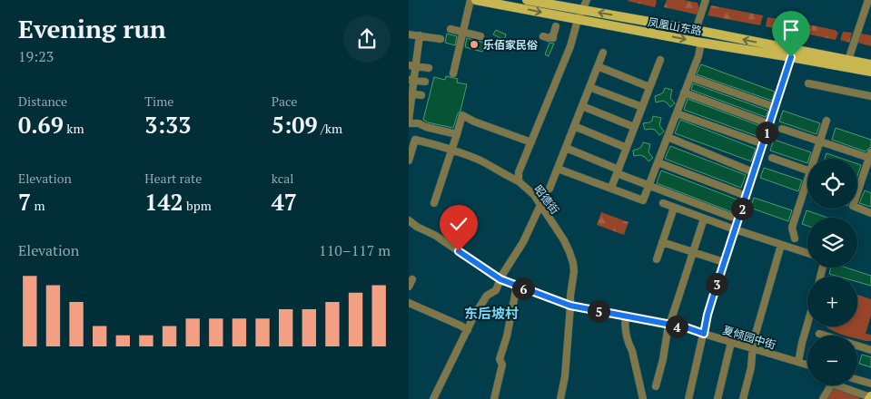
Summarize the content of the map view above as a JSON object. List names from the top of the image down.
{
  "streets": {
    "main road": ["凤凰山东路"],
    "street": ["昭德街", "夏倾园中街"]
  },
  "crossings": [
    ["凤凰山东路", "昭德街"],
    ["昭德街", "夏倾园中街"]
  ],
  "districts": ["东后坡村"],
  "places": ["乐佰家民俗"],
  "page": {
    "heading": ["Evening run", "19:23"],
    "stats": [
      ["Distance", "0.69 km"],
      ["Time", "3:33"],
      ["Pace", "5:09 /km"],
      ["Elevation", "7 m"],
      ["Heart rate", "142 bpm"],
      ["kcal", "47"]
    ],
    "pins": [
      "1",
      "2",
      "3",
      "6",
      "5",
      "4"
    ],
    "map_buttons": ["+", "−"],
    "chart": ["Elevation", "110–117 m"]
  }
}
